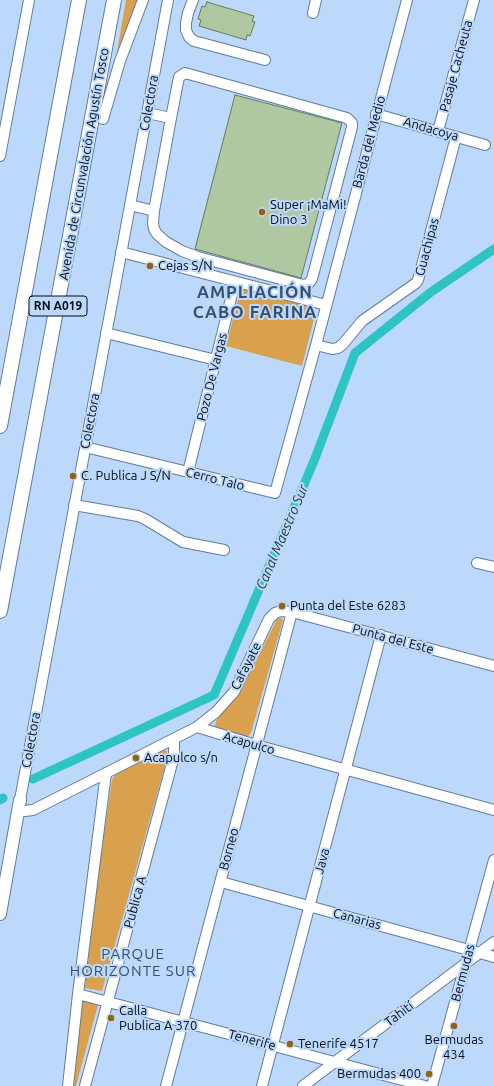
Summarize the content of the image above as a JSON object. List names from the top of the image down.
{
  "streets": {
    "highway": ["Avenida de Circunvalación Agustín Tosco", "RN A019"],
    "main road": ["Colectora"],
    "street": [
      "Pasaje Cacheuta",
      "Andacoya",
      "Barda del Medio",
      "Guachipas",
      "Pozo De Vargas",
      "Cerro Talo",
      "Punta del Este",
      "Cafayate",
      "Acapulco",
      "Borneo",
      "Java",
      "Publica A",
      "Canarias",
      "Bermudas",
      "Tahití",
      "Tenerife"
    ]
  },
  "crossings": [
    ["Pasaje Cacheuta", "Andacoya"],
    ["Colectora", "Cerro Talo"],
    ["Andacoya", "Barda del Medio"],
    ["Andacoya", "Guachipas"],
    ["Barda del Medio", "Guachipas"],
    ["Barda del Medio", "Cerro Talo"],
    ["Pozo De Vargas", "Cerro Talo"],
    ["Punta del Este", "Cafayate"],
    ["Punta del Este", "Borneo"],
    ["Punta del Este", "Java"],
    ["Cafayate", "Acapulco"],
    ["Cafayate", "Borneo"],
    ["Acapulco", "Borneo"],
    ["Acapulco", "Java"],
    ["Borneo", "Canarias"],
    ["Borneo", "Tenerife"],
    ["Java", "Canarias"],
    ["Java", "Tenerife"],
    ["Publica A", "Tenerife"],
    ["Canarias", "Bermudas"],
    ["Canarias", "Tahití"],
    ["Bermudas", "Tahití"],
    ["Tahití", "Tenerife"]
  ],
  "districts": ["AMPLIACIÓN CABO FARINA", "PARQUE HORIZONTE SUR"],
  "water": ["Canal Maestro Sur"],
  "places": [
    "Super ¡MaMi! Dino 3",
    "Cejas S/N",
    "C. Publica J S/N",
    "Punta del Este 6283",
    "Acapulco s/n",
    "Calla Publica A 370",
    "Bermudas 434",
    "Tenerife 4517",
    "Bermudas 400"
  ]
}
